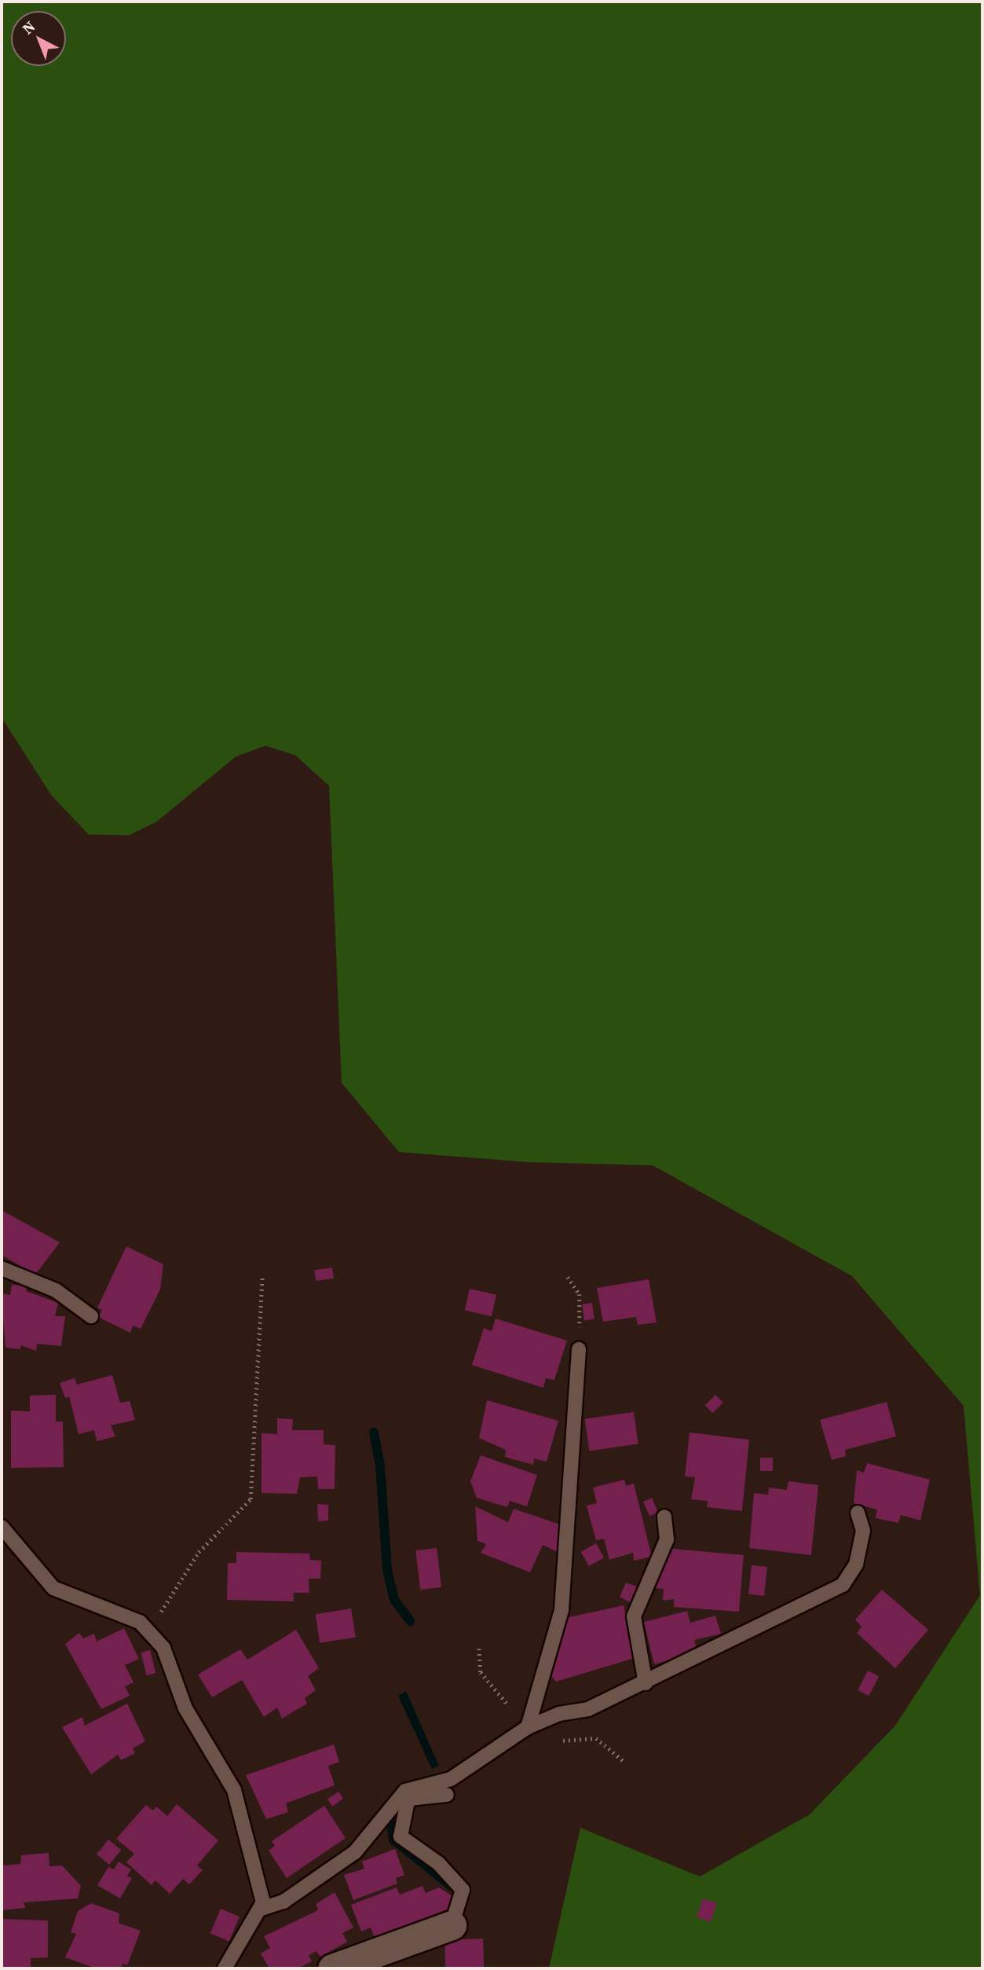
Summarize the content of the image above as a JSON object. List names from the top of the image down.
{
  "north": "top left"
}
